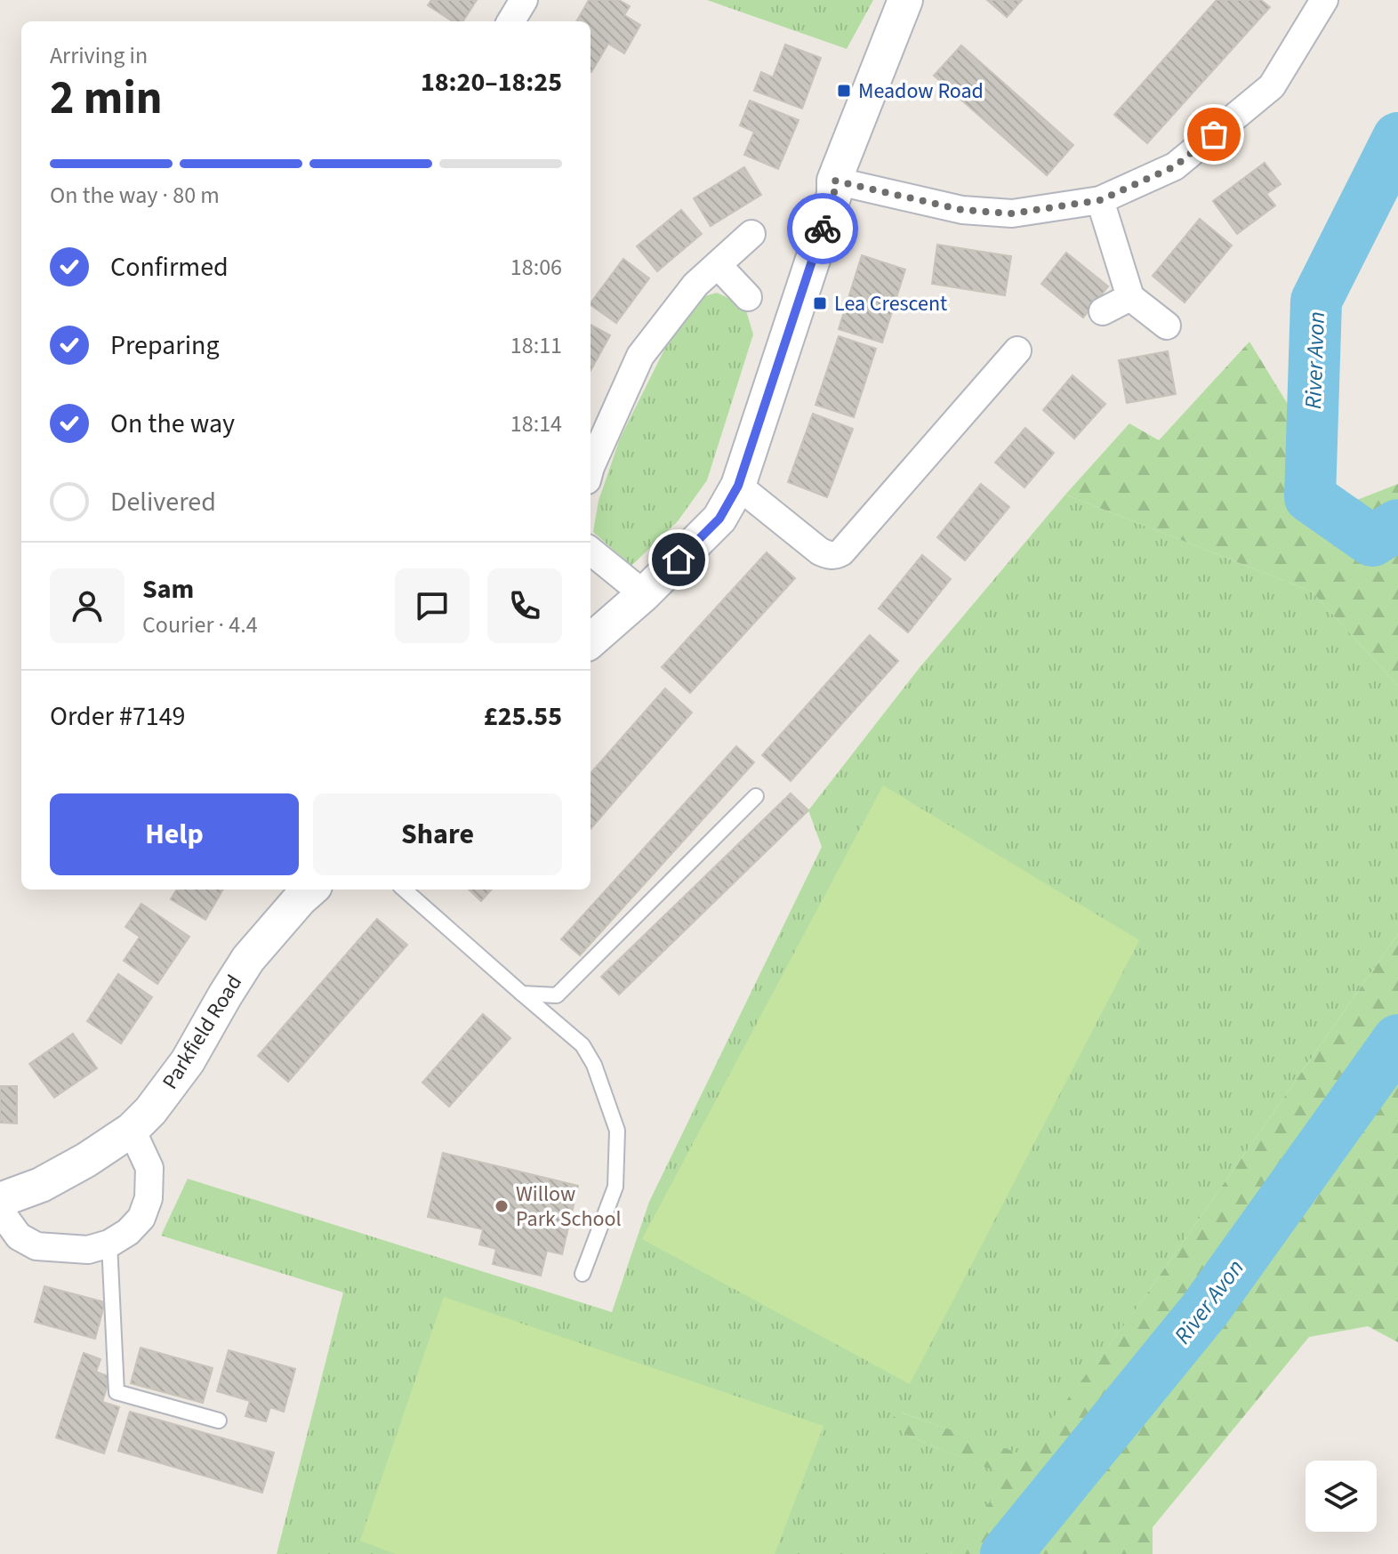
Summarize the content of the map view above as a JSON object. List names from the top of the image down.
{
  "streets": {
    "street": ["Parkfield Road"]
  },
  "water": ["River Avon"],
  "places": {
    "transit": ["Meadow Road", "Lea Crescent"],
    "other": ["Willow Park School"]
  },
  "page": {
    "heading": ["2 min", "Arriving in", "18:20–18:25"],
    "panel": [
      "Sam",
      "Courier · 4.4",
      "Order #7149",
      "£25.55"
    ],
    "bar": "On the way · 80 m",
    "list": [
      ["Confirmed", "18:06"],
      ["Preparing", "18:11"],
      ["On the way", "18:14"],
      "Delivered"
    ],
    "buttons": ["Help", "Share"]
  }
}
